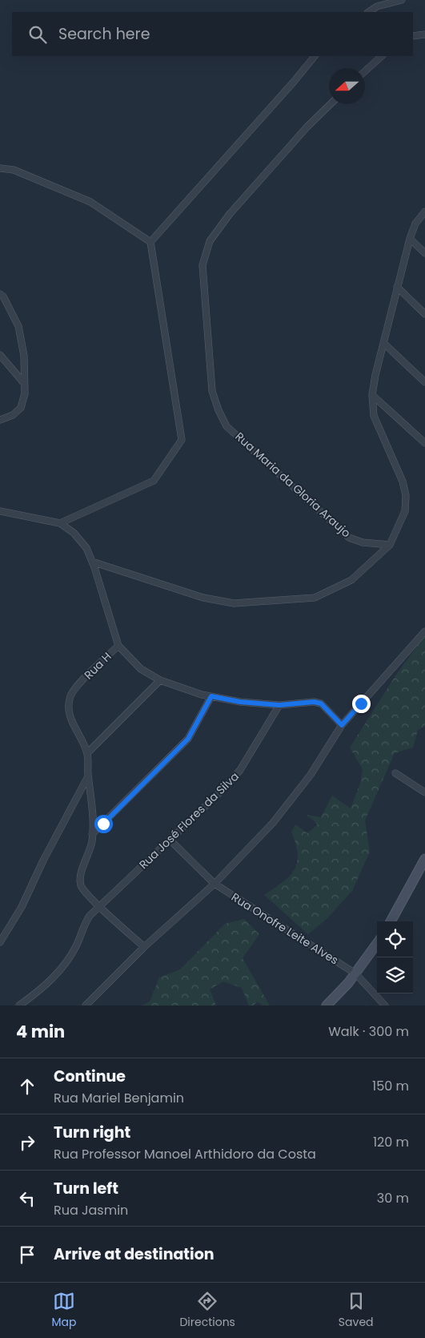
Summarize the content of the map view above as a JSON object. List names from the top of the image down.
{
  "streets": {
    "street": [
      "Rua Maria da Gloria Araujo",
      "Rua H",
      "Rua José Flores da Silva",
      "Rua Onofre Leite Alves"
    ]
  },
  "crossings": [
    ["Rua José Flores da Silva", "Rua Onofre Leite Alves"]
  ],
  "north": "left",
  "page": {
    "search": "Search here",
    "heading": ["4 min", "Walk · 300 m"],
    "list": [
      ["Continue", "Rua Mariel Benjamin", "150 m"],
      ["Turn right", "Rua Professor Manoel Arthidoro da Costa", "120 m"],
      ["Turn left", "Rua Jasmin", "30 m"],
      "Arrive at destination"
    ],
    "nav": ["Map", "Directions", "Saved"]
  }
}
